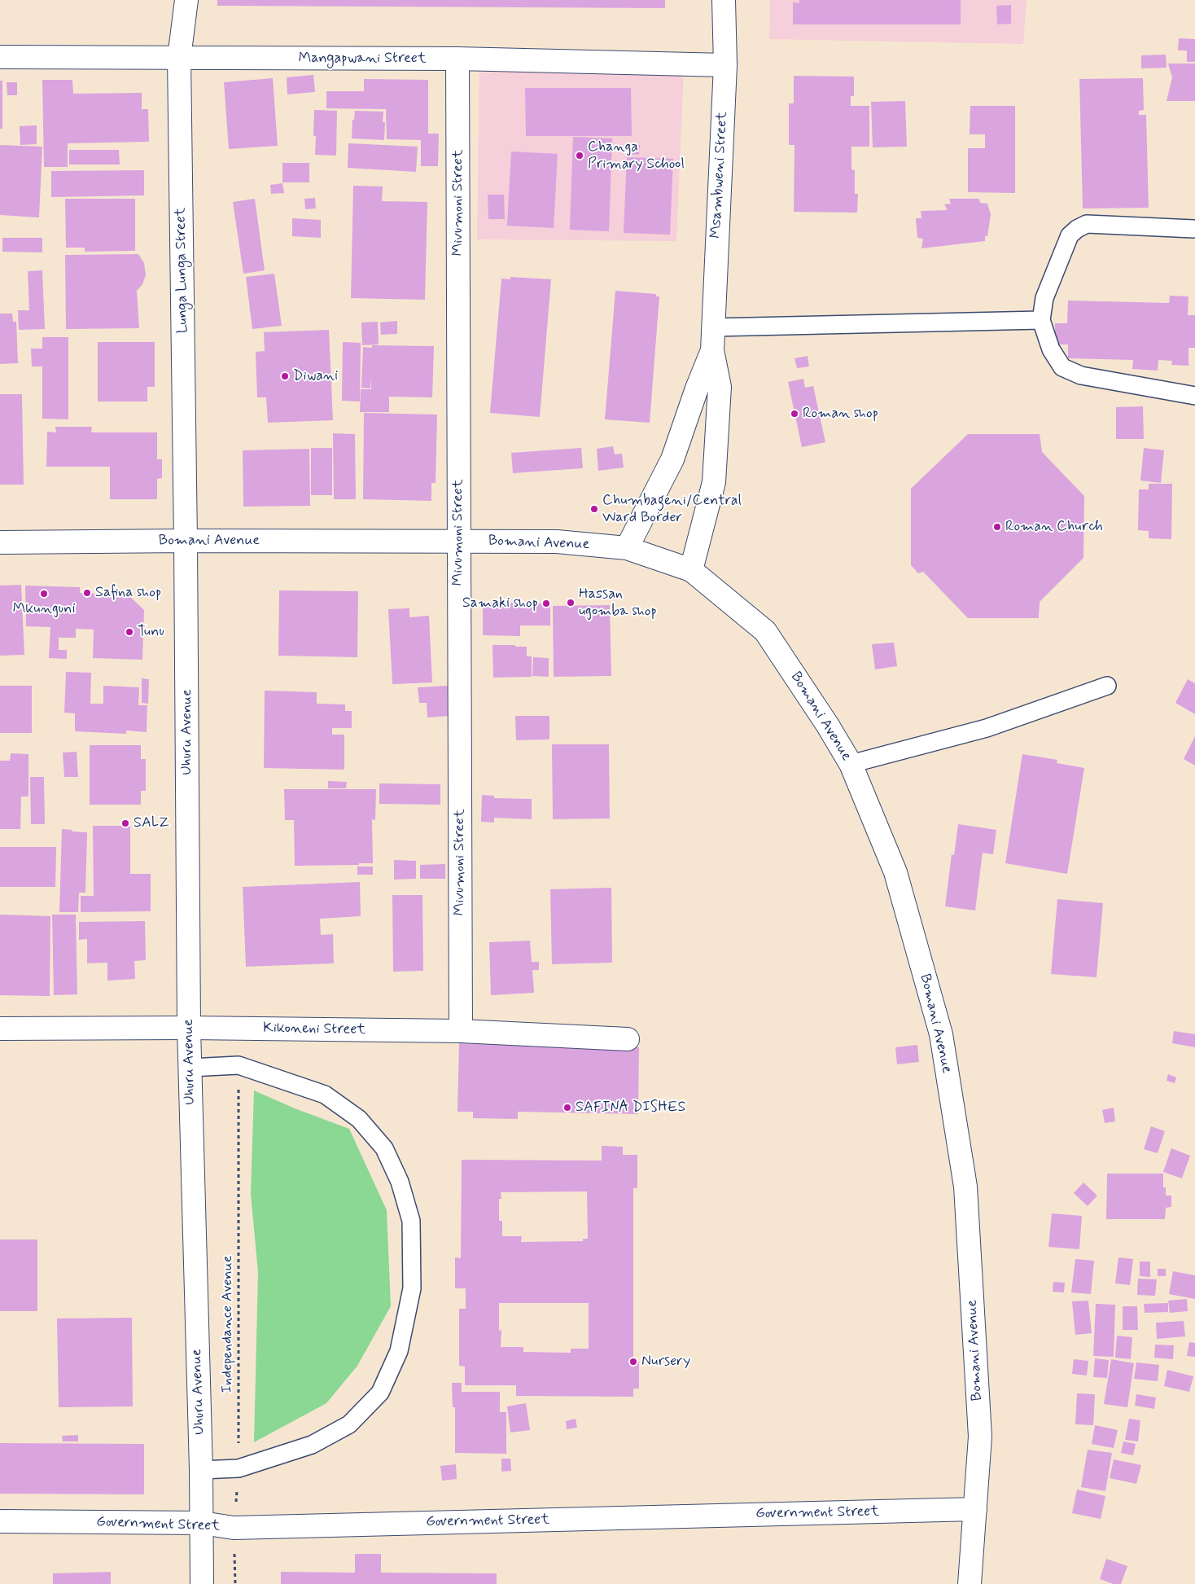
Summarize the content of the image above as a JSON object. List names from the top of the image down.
{
  "streets": {
    "street": [
      "Mangapwani Street",
      "Msambweni Street",
      "Mivumoni Street",
      "Lunga Lunga Street",
      "Bomani Avenue",
      "Uhuru Avenue",
      "Kikoneni Street",
      "Government Street"
    ],
    "path": ["Independance Avenue"]
  },
  "crossings": [
    ["Mangapwani Street", "Msambweni Street"],
    ["Mangapwani Street", "Mivumoni Street"],
    ["Mangapwani Street", "Lunga Lunga Street"],
    ["Mivumoni Street", "Bomani Avenue"],
    ["Mivumoni Street", "Kikoneni Street"],
    ["Lunga Lunga Street", "Bomani Avenue"],
    ["Lunga Lunga Street", "Uhuru Avenue"],
    ["Bomani Avenue", "Uhuru Avenue"],
    ["Bomani Avenue", "Government Street"],
    ["Uhuru Avenue", "Kikoneni Street"],
    ["Uhuru Avenue", "Government Street"],
    ["Independance Avenue", "Government Street"]
  ],
  "places": [
    "Changa Primary School",
    "Diwani",
    "Roman shop",
    "Chumbageni/Central Ward Border",
    "Roman Church",
    "Safina shop",
    "Mkunguni",
    "Hassan ugomba shop",
    "Samaki shop",
    "Tunu",
    "SALZ",
    "SAFINA DISHES",
    "Nursery"
  ]
}
